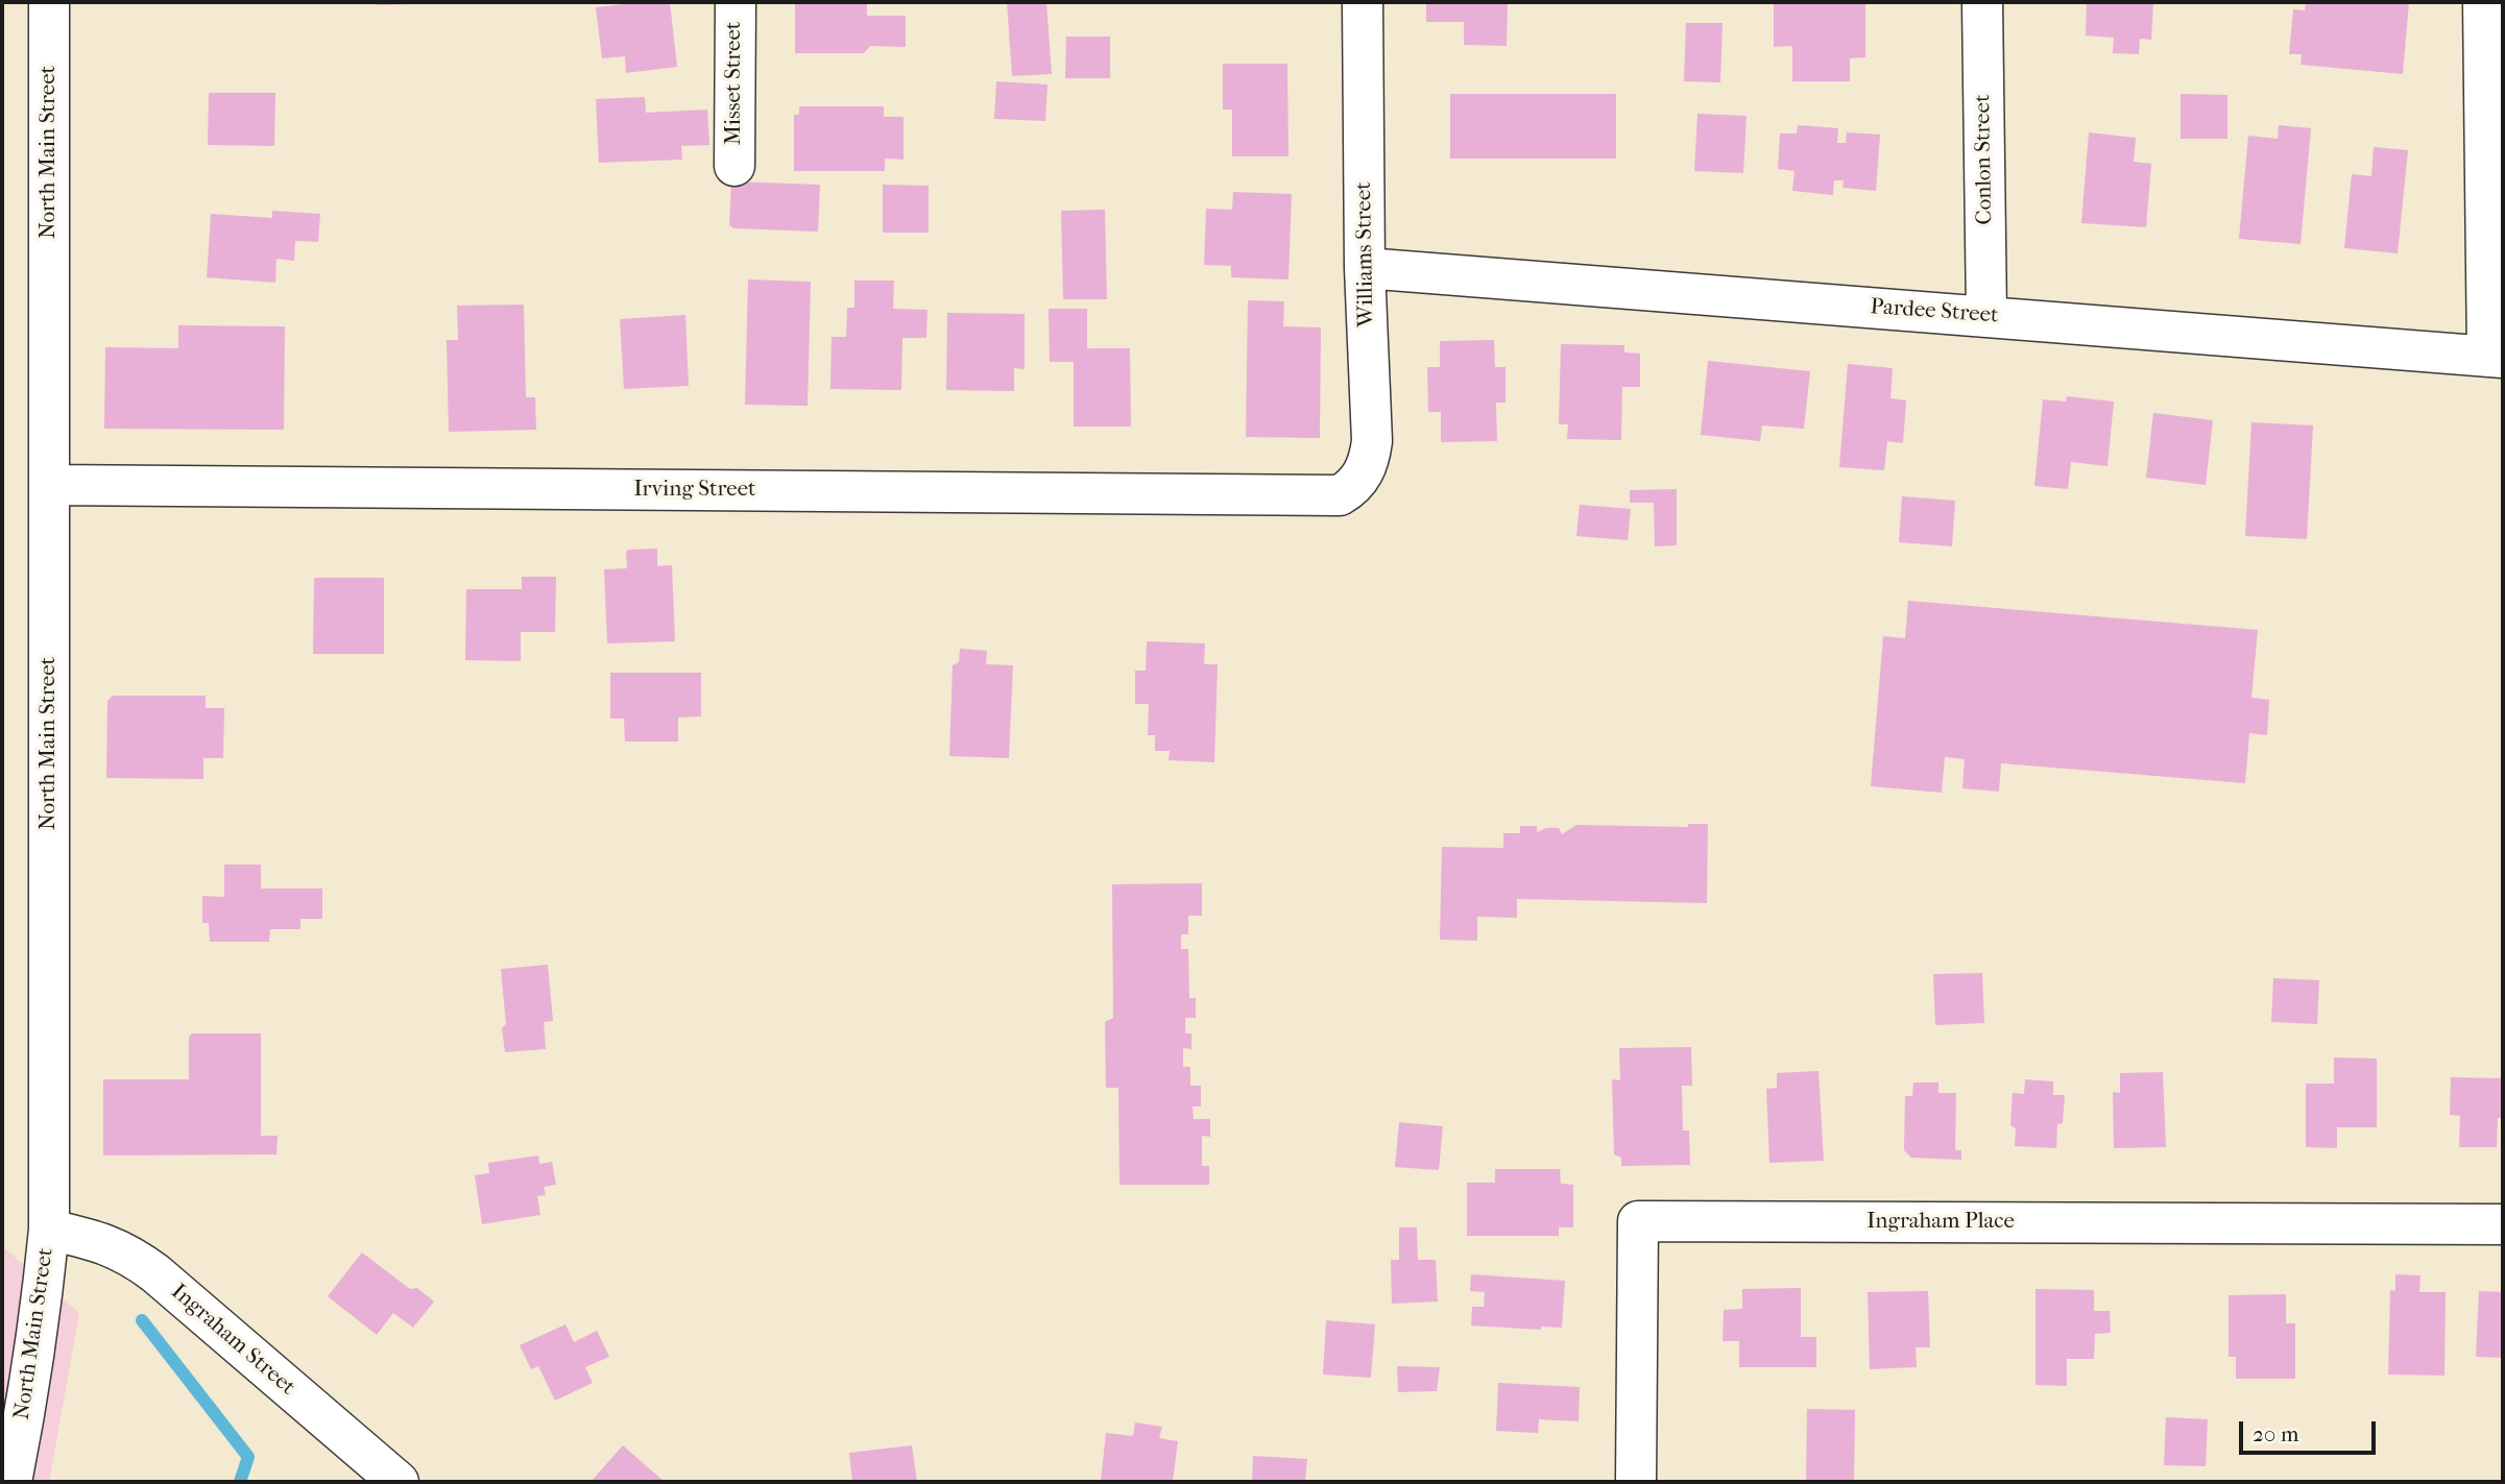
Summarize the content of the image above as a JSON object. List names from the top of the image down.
{
  "streets": {
    "street": [
      "Misset Street",
      "North Main Street",
      "Conlon Street",
      "Williams Street",
      "Pardee Street",
      "Irving Street",
      "Ingraham Place",
      "Ingraham Street"
    ]
  },
  "crossings": [
    ["North Main Street", "Irving Street"],
    ["North Main Street", "Ingraham Street"],
    ["Conlon Street", "Pardee Street"],
    ["Williams Street", "Pardee Street"],
    ["Williams Street", "Irving Street"]
  ],
  "scale_bar": "20 m"
}
